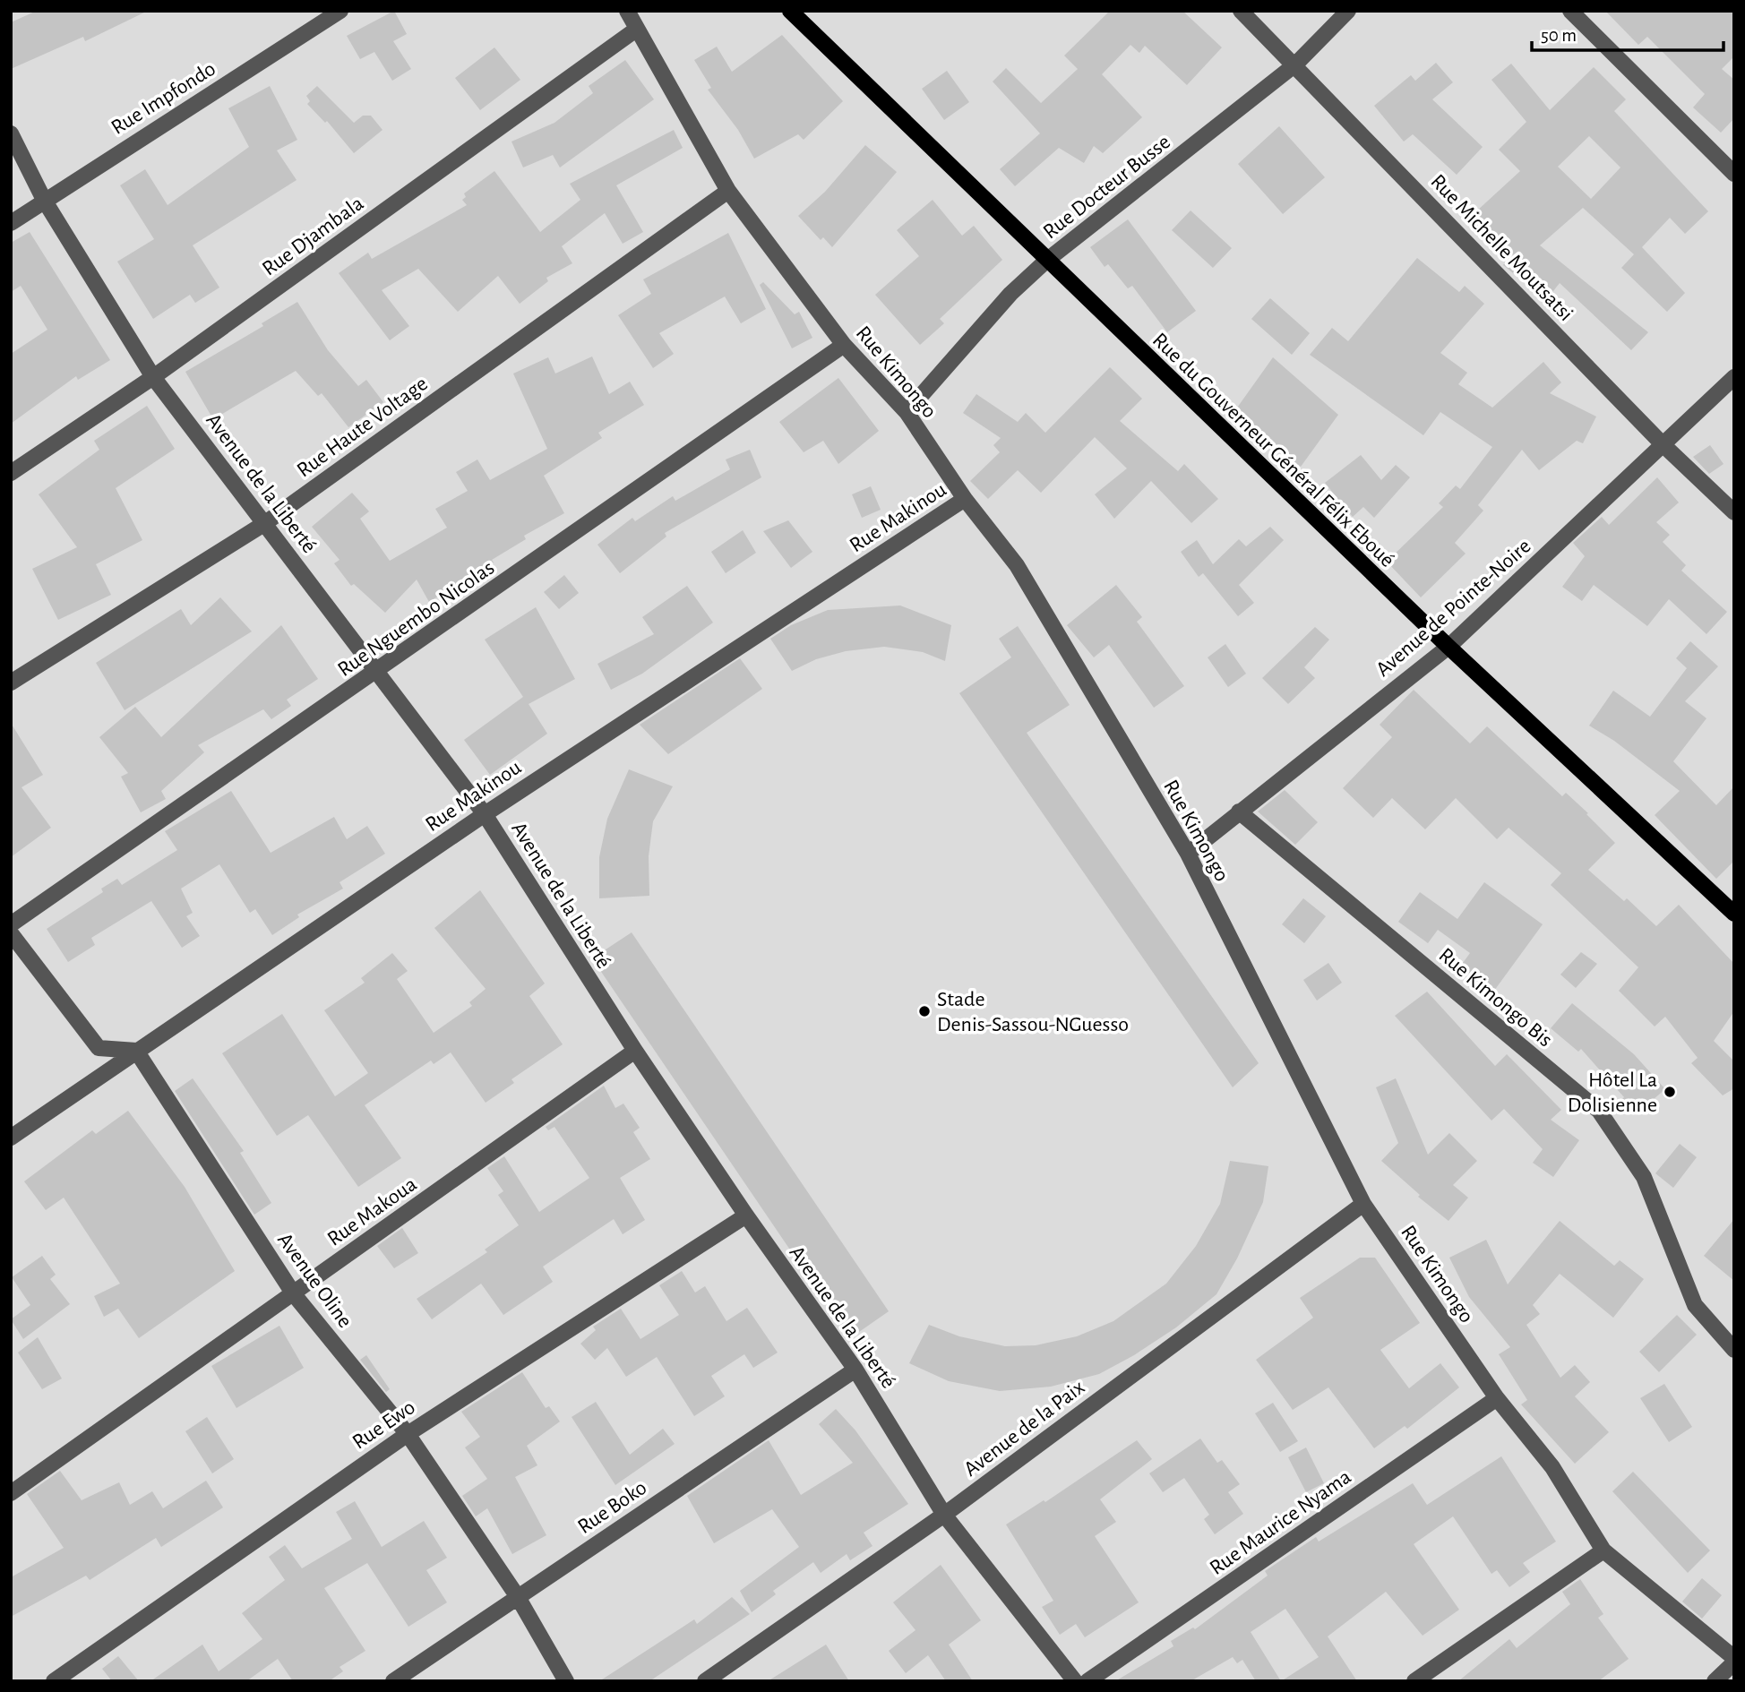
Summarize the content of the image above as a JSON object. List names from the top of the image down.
{
  "streets": {
    "main road": ["Rue du Gouverneur Général Félix Eboué"],
    "street": [
      "Rue Impfondo",
      "Rue Docteur Busse",
      "Rue Djambala",
      "Rue Michelle Moutsatsi",
      "Rue Kimongo",
      "Rue Haute Voltage",
      "Avenue de la Liberté",
      "Rue Makinou",
      "Avenue de Pointe-Noire",
      "Rue Nguembo Nicolas",
      "Rue Kimongo Bis",
      "Rue Makoua",
      "Avenue Oline",
      "Rue Ewo",
      "Avenue de la Paix",
      "Rue Boko",
      "Rue Maurice Nyama"
    ]
  },
  "crossings": [
    ["Rue Impfondo", "Avenue de la Liberté"],
    ["Rue Docteur Busse", "Rue Michelle Moutsatsi"],
    ["Rue Docteur Busse", "Rue Kimongo"],
    ["Rue Docteur Busse", "Rue du Gouverneur Général Félix Eboué"],
    ["Rue Djambala", "Rue Kimongo"],
    ["Rue Djambala", "Avenue de la Liberté"],
    ["Rue Michelle Moutsatsi", "Avenue de Pointe-Noire"],
    ["Rue Kimongo", "Rue Haute Voltage"],
    ["Rue Kimongo", "Rue Makinou"],
    ["Rue Kimongo", "Avenue de Pointe-Noire"],
    ["Rue Kimongo", "Rue Nguembo Nicolas"],
    ["Rue Kimongo", "Avenue de la Paix"],
    ["Rue Kimongo", "Rue Maurice Nyama"],
    ["Rue Haute Voltage", "Avenue de la Liberté"],
    ["Rue du Gouverneur Général Félix Eboué", "Avenue de Pointe-Noire"],
    ["Avenue de la Liberté", "Rue Makinou"],
    ["Avenue de la Liberté", "Rue Nguembo Nicolas"],
    ["Avenue de la Liberté", "Rue Makoua"],
    ["Avenue de la Liberté", "Rue Ewo"],
    ["Avenue de la Liberté", "Avenue de la Paix"],
    ["Avenue de la Liberté", "Rue Boko"],
    ["Rue Makinou", "Avenue Oline"],
    ["Avenue de Pointe-Noire", "Rue Kimongo Bis"],
    ["Rue Makoua", "Avenue Oline"],
    ["Avenue Oline", "Rue Ewo"],
    ["Avenue Oline", "Rue Boko"]
  ],
  "places": ["Stade Denis-Sassou-NGuesso", "Hôtel La Dolisienne"],
  "scale_bar": "50 m"
}
